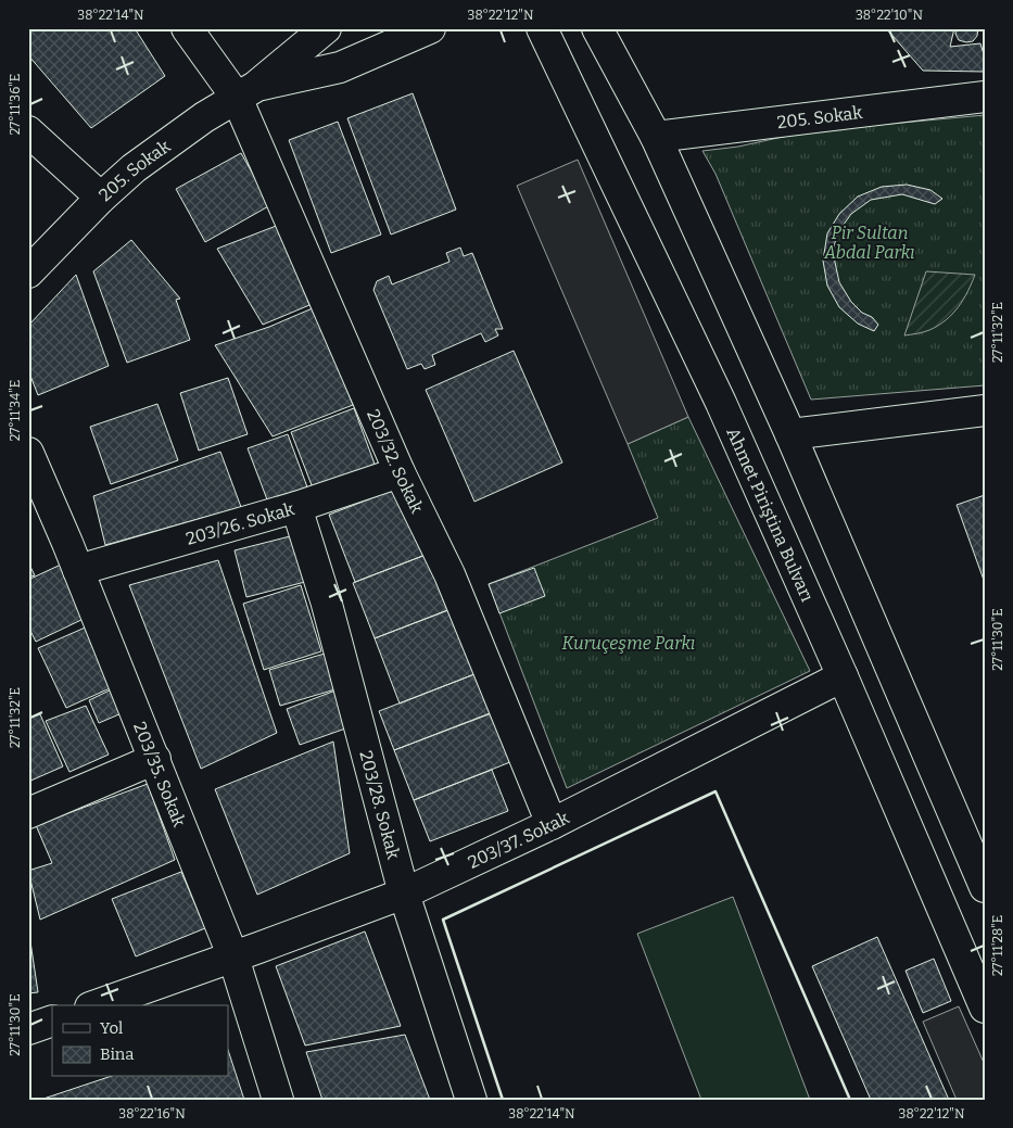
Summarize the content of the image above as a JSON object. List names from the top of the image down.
{
  "streets": {
    "street": [
      "205. Sokak",
      "203/32. Sokak",
      "Ahmet Piriştina Bulvarı",
      "203/26. Sokak",
      "203/35. Sokak",
      "203/28. Sokak",
      "203/37. Sokak"
    ]
  },
  "crossings": [
    ["205. Sokak", "203/32. Sokak"],
    ["203/32. Sokak", "203/26. Sokak"],
    ["203/32. Sokak", "203/37. Sokak"],
    ["Ahmet Piriştina Bulvarı", "203/37. Sokak"],
    ["203/26. Sokak", "203/35. Sokak"],
    ["203/26. Sokak", "203/28. Sokak"],
    ["203/35. Sokak", "203/37. Sokak"],
    ["203/28. Sokak", "203/37. Sokak"]
  ],
  "parks": ["Pir Sultan Abdal Parkı", "Kuruçeşme Parkı"],
  "legend": ["Yol", "Bina"],
  "coordinates": [
    "38°22'14\"N",
    "38°22'12\"N",
    "38°22'10\"N",
    "27°11'36\"E",
    "27°11'32\"E",
    "27°11'34\"E",
    "27°11'30\"E",
    "27°11'28\"E",
    "38°22'16\"N"
  ]
}
